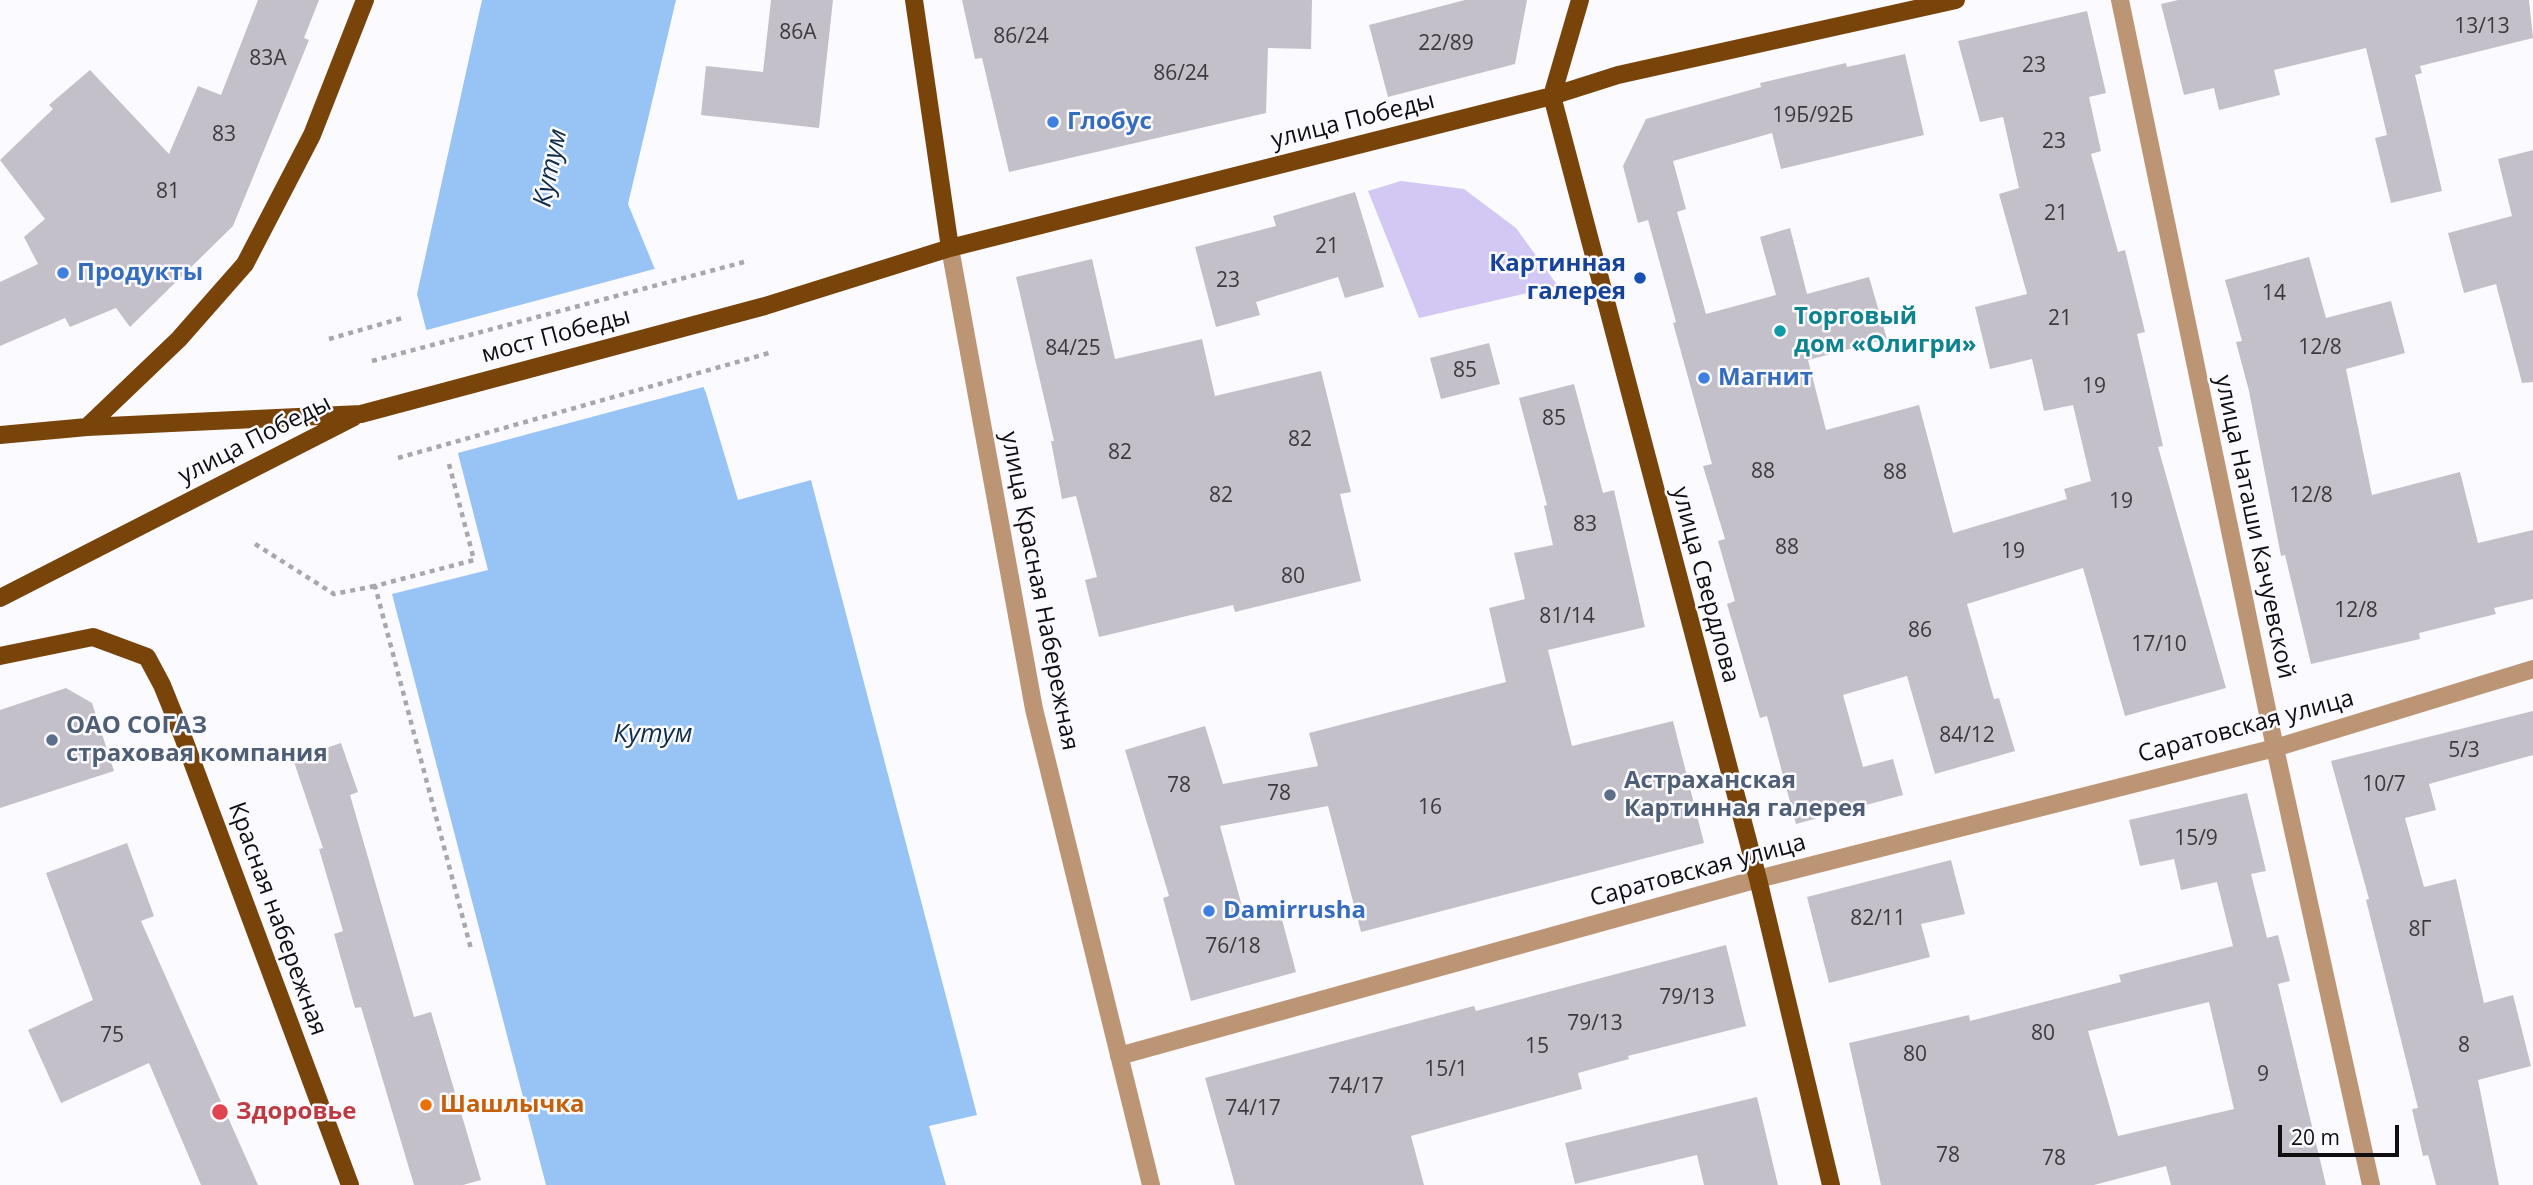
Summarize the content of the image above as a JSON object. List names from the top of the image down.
{
  "streets": {
    "main road": [
      "улица Победы",
      "мост Победы",
      "улица Свердлова",
      "улица Красная Набережная",
      "Красная набережная"
    ],
    "street": ["улица Наташи Качуевской", "Саратовская улица"]
  },
  "crossings": [
    ["улица Победы", "мост Победы"],
    ["улица Победы", "улица Свердлова"],
    ["улица Победы", "улица Красная Набережная"],
    ["улица Наташи Качуевской", "Саратовская улица"],
    ["улица Свердлова", "Саратовская улица"],
    ["улица Красная Набережная", "Саратовская улица"]
  ],
  "water": ["Кутум"],
  "places": [
    "Глобус",
    "Продукты",
    "Картинная галерея",
    "Торговый дом «Олигри»",
    "Магнит",
    "ОАО СОГАЗ страховая компания",
    "Астраханская Картинная галерея",
    "Damirrusha",
    "Шашлычка",
    "Здоровье"
  ],
  "house_numbers": [
    "13/13",
    "86А",
    "86/24",
    "22/89",
    "83А",
    "23",
    "86/24",
    "19Б/92Б",
    "83",
    "23",
    "81",
    "21",
    "21",
    "23",
    "14",
    "21",
    "12/8",
    "84/25",
    "85",
    "19",
    "85",
    "82",
    "82",
    "88",
    "88",
    "82",
    "12/8",
    "19",
    "83",
    "88",
    "19",
    "80",
    "12/8",
    "81/14",
    "86",
    "17/10",
    "84/12",
    "5/3",
    "10/7",
    "78",
    "78",
    "16",
    "15/9",
    "82/11",
    "8Г",
    "76/18",
    "79/13",
    "79/13",
    "80",
    "75",
    "8",
    "15",
    "80",
    "15/1",
    "9",
    "74/17",
    "74/17",
    "78",
    "78"
  ],
  "scale_bar": "20 m"
}
